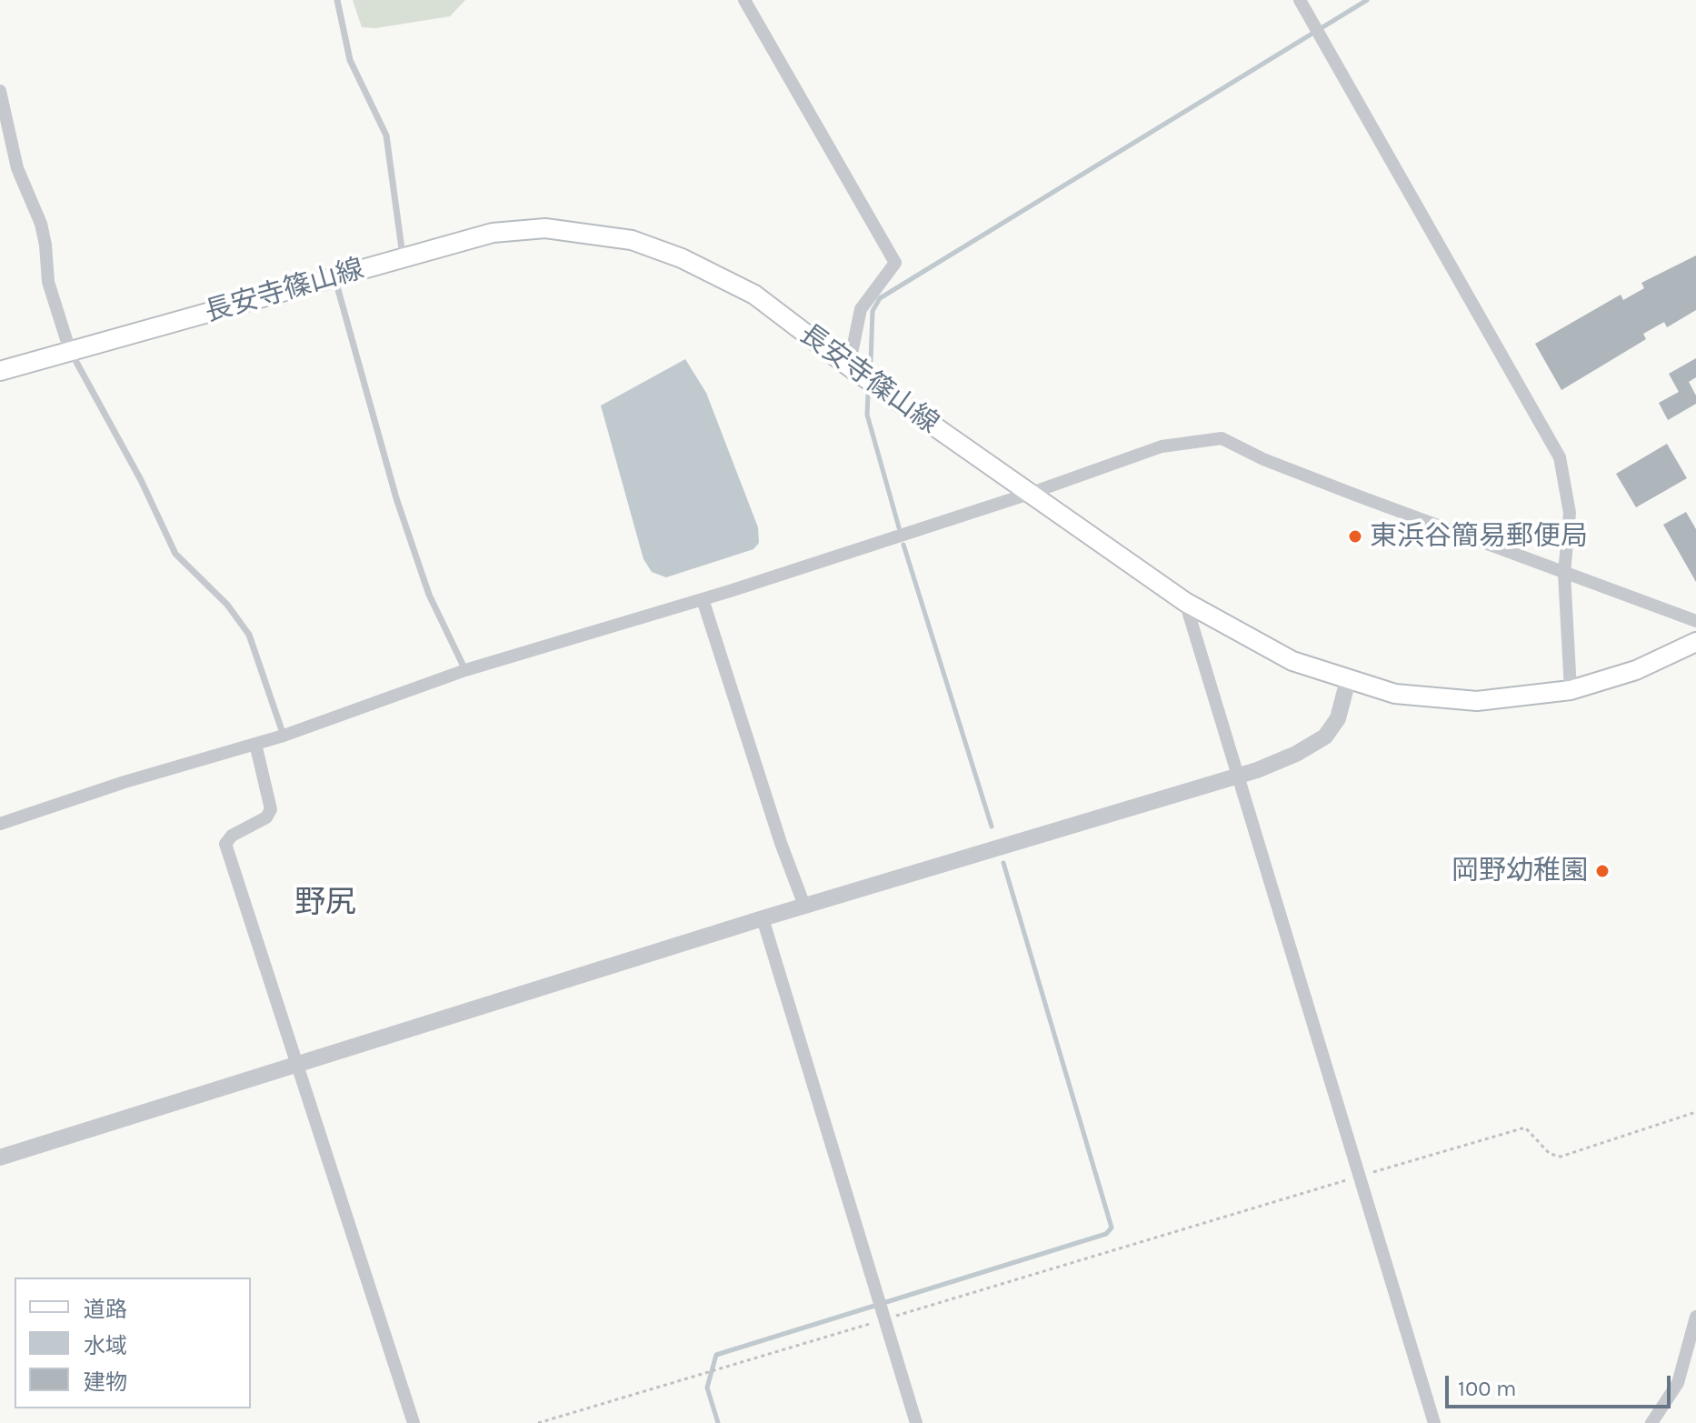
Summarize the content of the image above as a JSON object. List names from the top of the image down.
{
  "streets": {
    "main road": ["長安寺篠山線"]
  },
  "districts": ["野尻"],
  "places": ["東浜谷簡易郵便局", "岡野幼稚園"],
  "legend": ["道路", "水域", "建物"],
  "scale_bar": "100 m"
}
